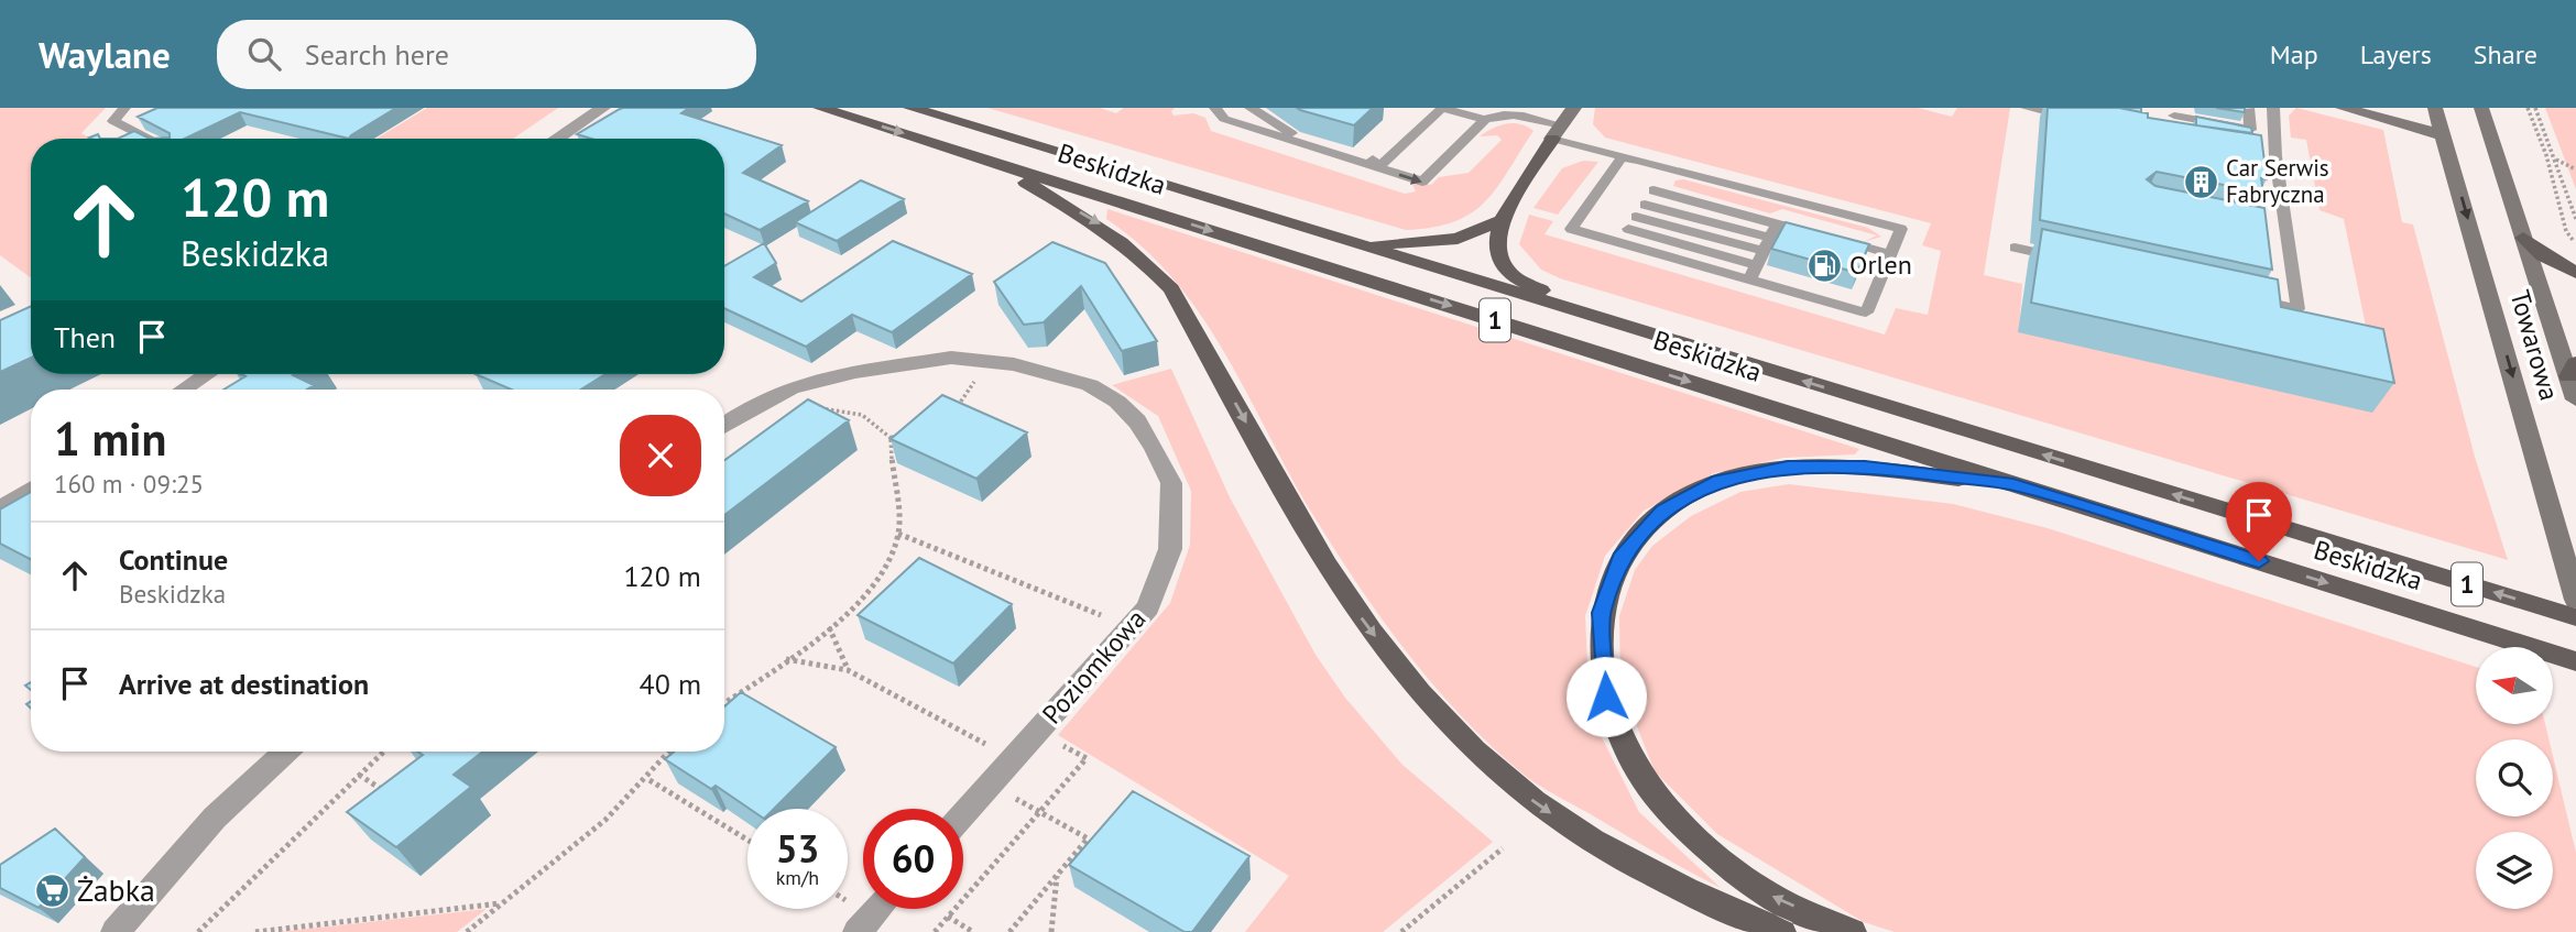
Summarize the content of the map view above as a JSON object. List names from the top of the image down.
{
  "streets": {
    "main road": ["Beskidzka", "1", "Towarowa"],
    "street": ["Poziomkowa"]
  },
  "places": {
    "building": ["Car Serwis Fabryczna"],
    "fuel station": ["Orlen"],
    "supermarket": ["Żabka"]
  },
  "north": "left",
  "page": {
    "header": "Waylane",
    "search": "Search here",
    "nav": ["Map", "Layers", "Share"],
    "turn": ["120 m", "Beskidzka"],
    "then": "Then",
    "heading": ["1 min", "160 m · 09:25"],
    "list": [
      {
        "name": "Continue",
        "note": "Beskidzka",
        "value": "120 m"
      },
      {
        "name": "Arrive at destination",
        "value": "40 m"
      }
    ],
    "speed": "53 km/h",
    "limit": "60"
  }
}
